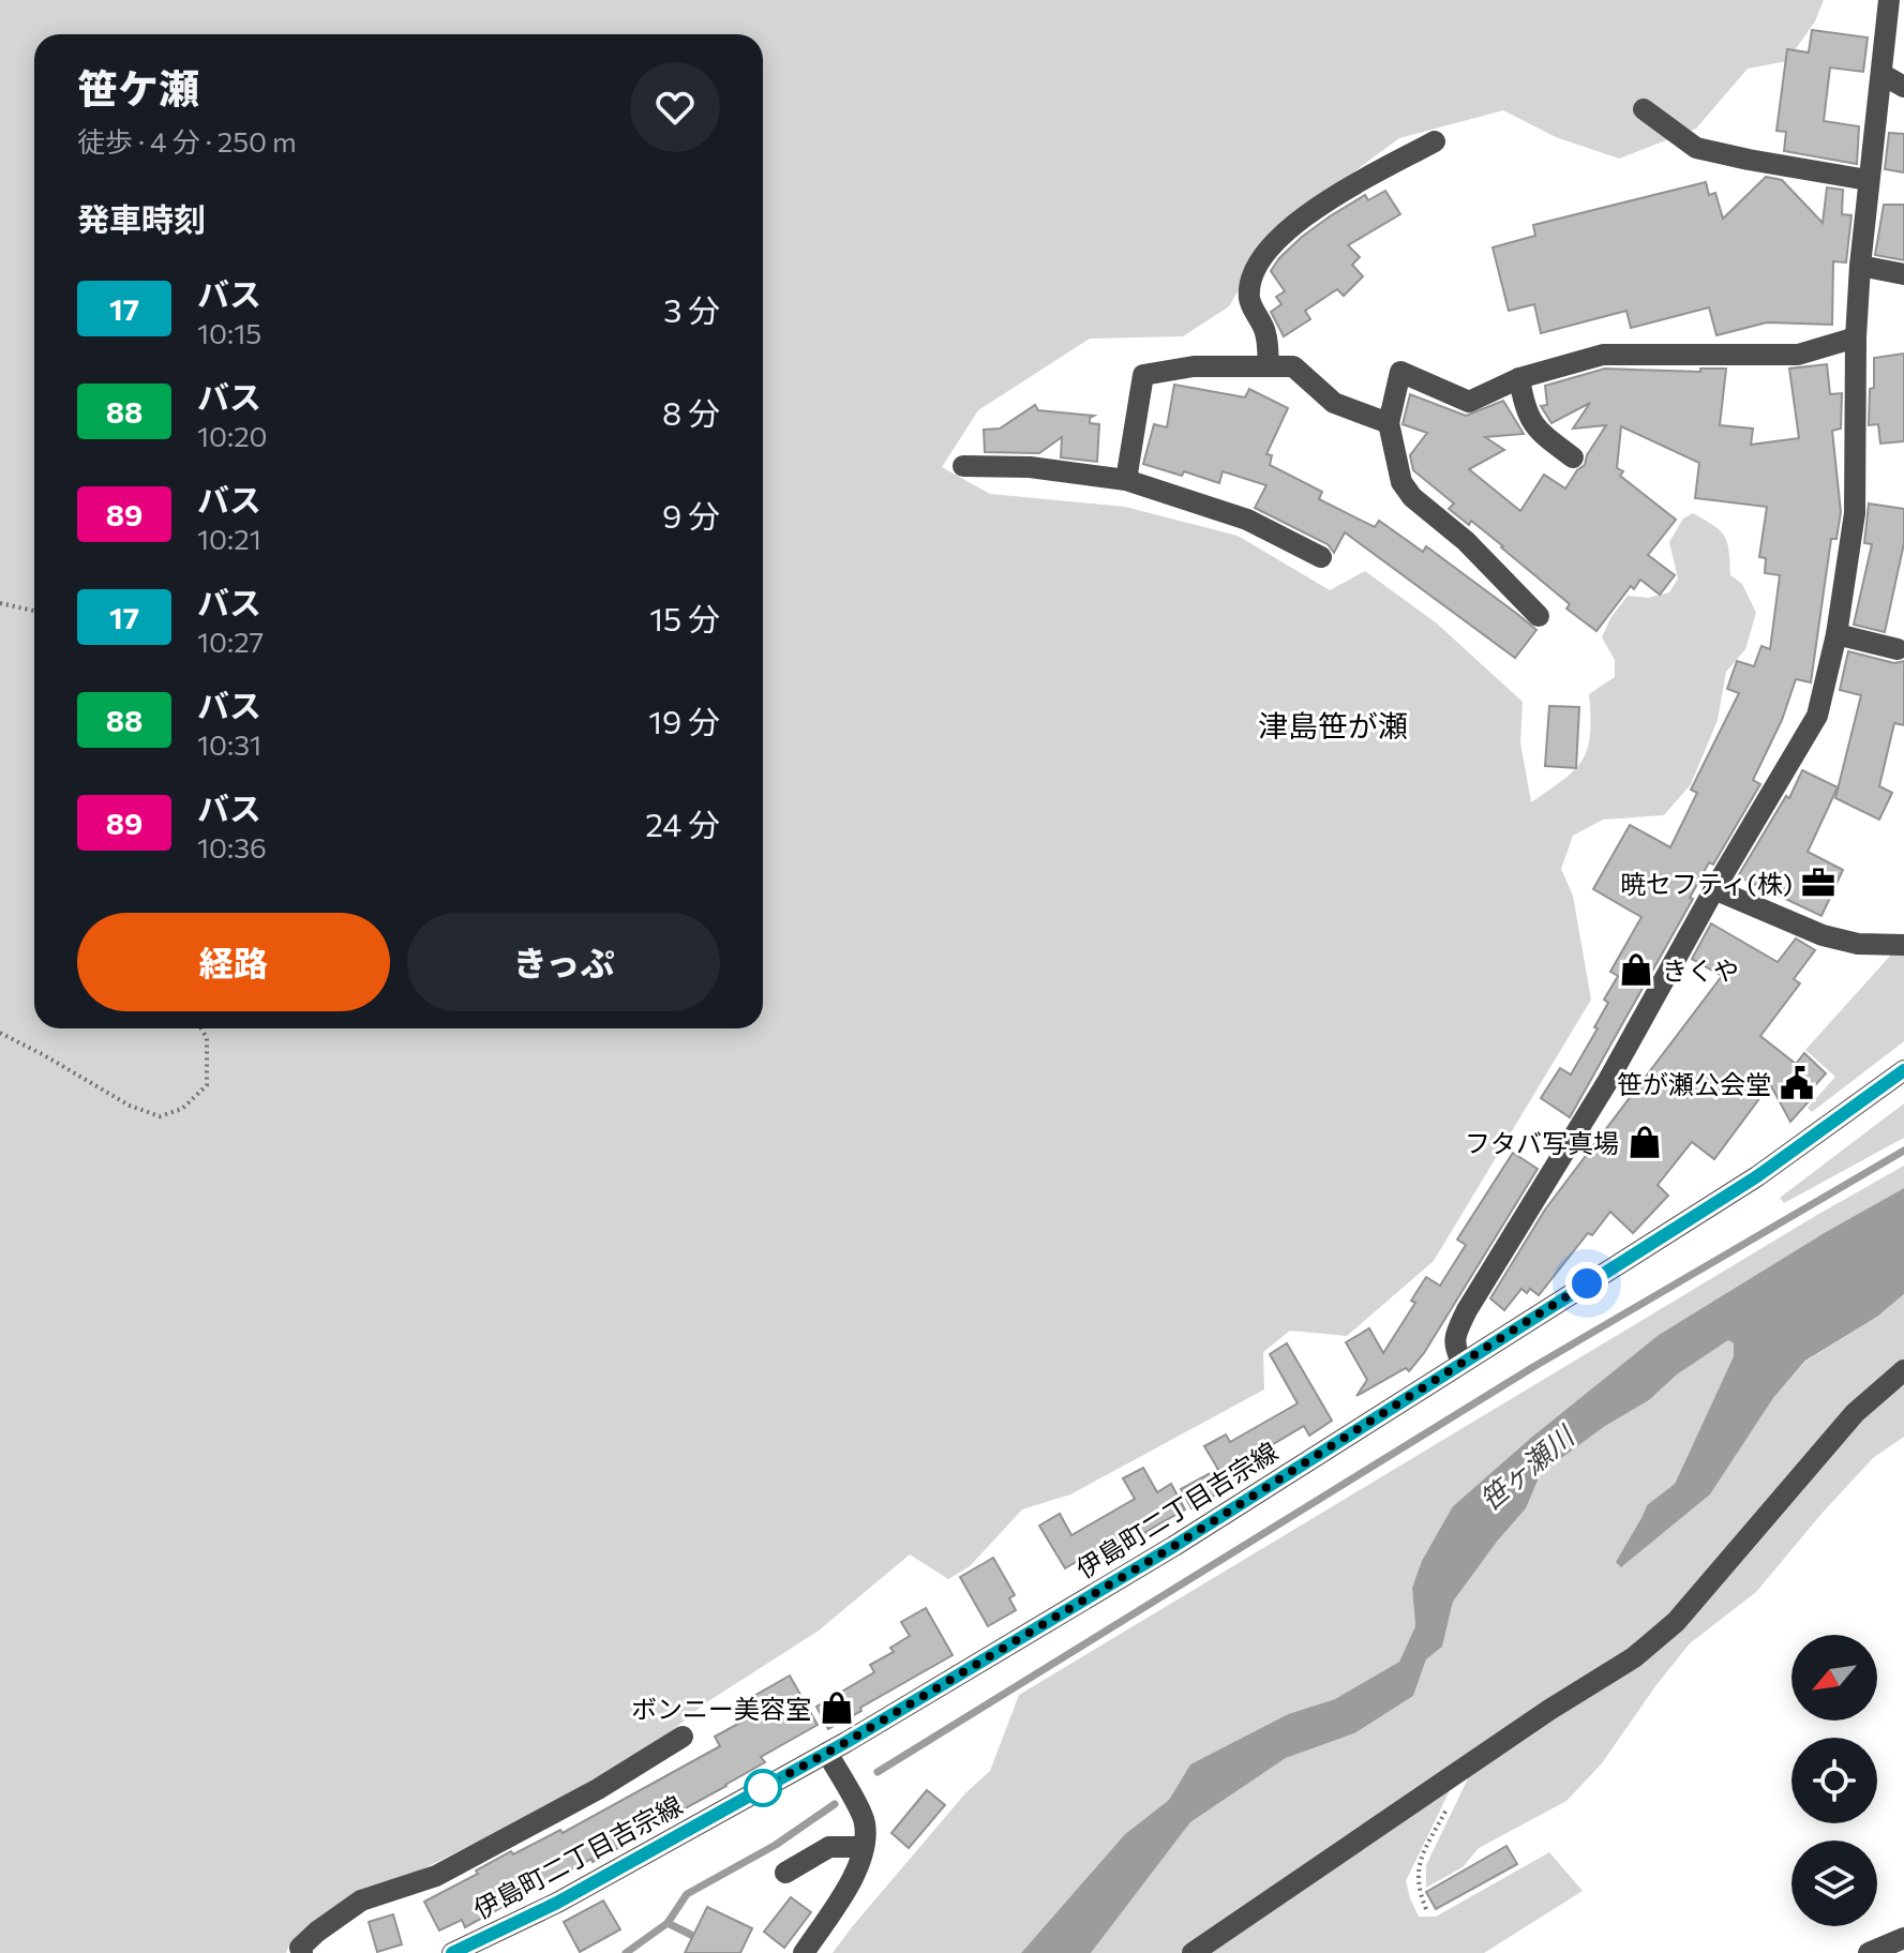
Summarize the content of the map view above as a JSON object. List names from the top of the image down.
{
  "streets": {
    "street": ["伊島町二丁目吉宗線"]
  },
  "districts": ["津島笹が瀬"],
  "water": ["笹ヶ瀬川"],
  "places": {
    "office": ["暁セフティ(株)"],
    "shop": ["きくや", "フタバ写真場", "ボンニー美容室"],
    "public building": ["笹が瀬公会堂"]
  },
  "lines": ["bus line 17"],
  "north": "bottom left",
  "page": {
    "heading": [
      ["笹ケ瀬", "徒歩 · 4 分 · 250 m"],
      "発車時刻"
    ],
    "list": [
      {
        "mark": "17",
        "name": "バス",
        "note": "10:15",
        "value": "3 分"
      },
      {
        "mark": "88",
        "name": "バス",
        "note": "10:20",
        "value": "8 分"
      },
      {
        "mark": "89",
        "name": "バス",
        "note": "10:21",
        "value": "9 分"
      },
      {
        "mark": "17",
        "name": "バス",
        "note": "10:27",
        "value": "15 分"
      },
      {
        "mark": "88",
        "name": "バス",
        "note": "10:31",
        "value": "19 分"
      },
      {
        "mark": "89",
        "name": "バス",
        "note": "10:36",
        "value": "24 分"
      }
    ],
    "buttons": ["経路", "きっぷ"]
  }
}
